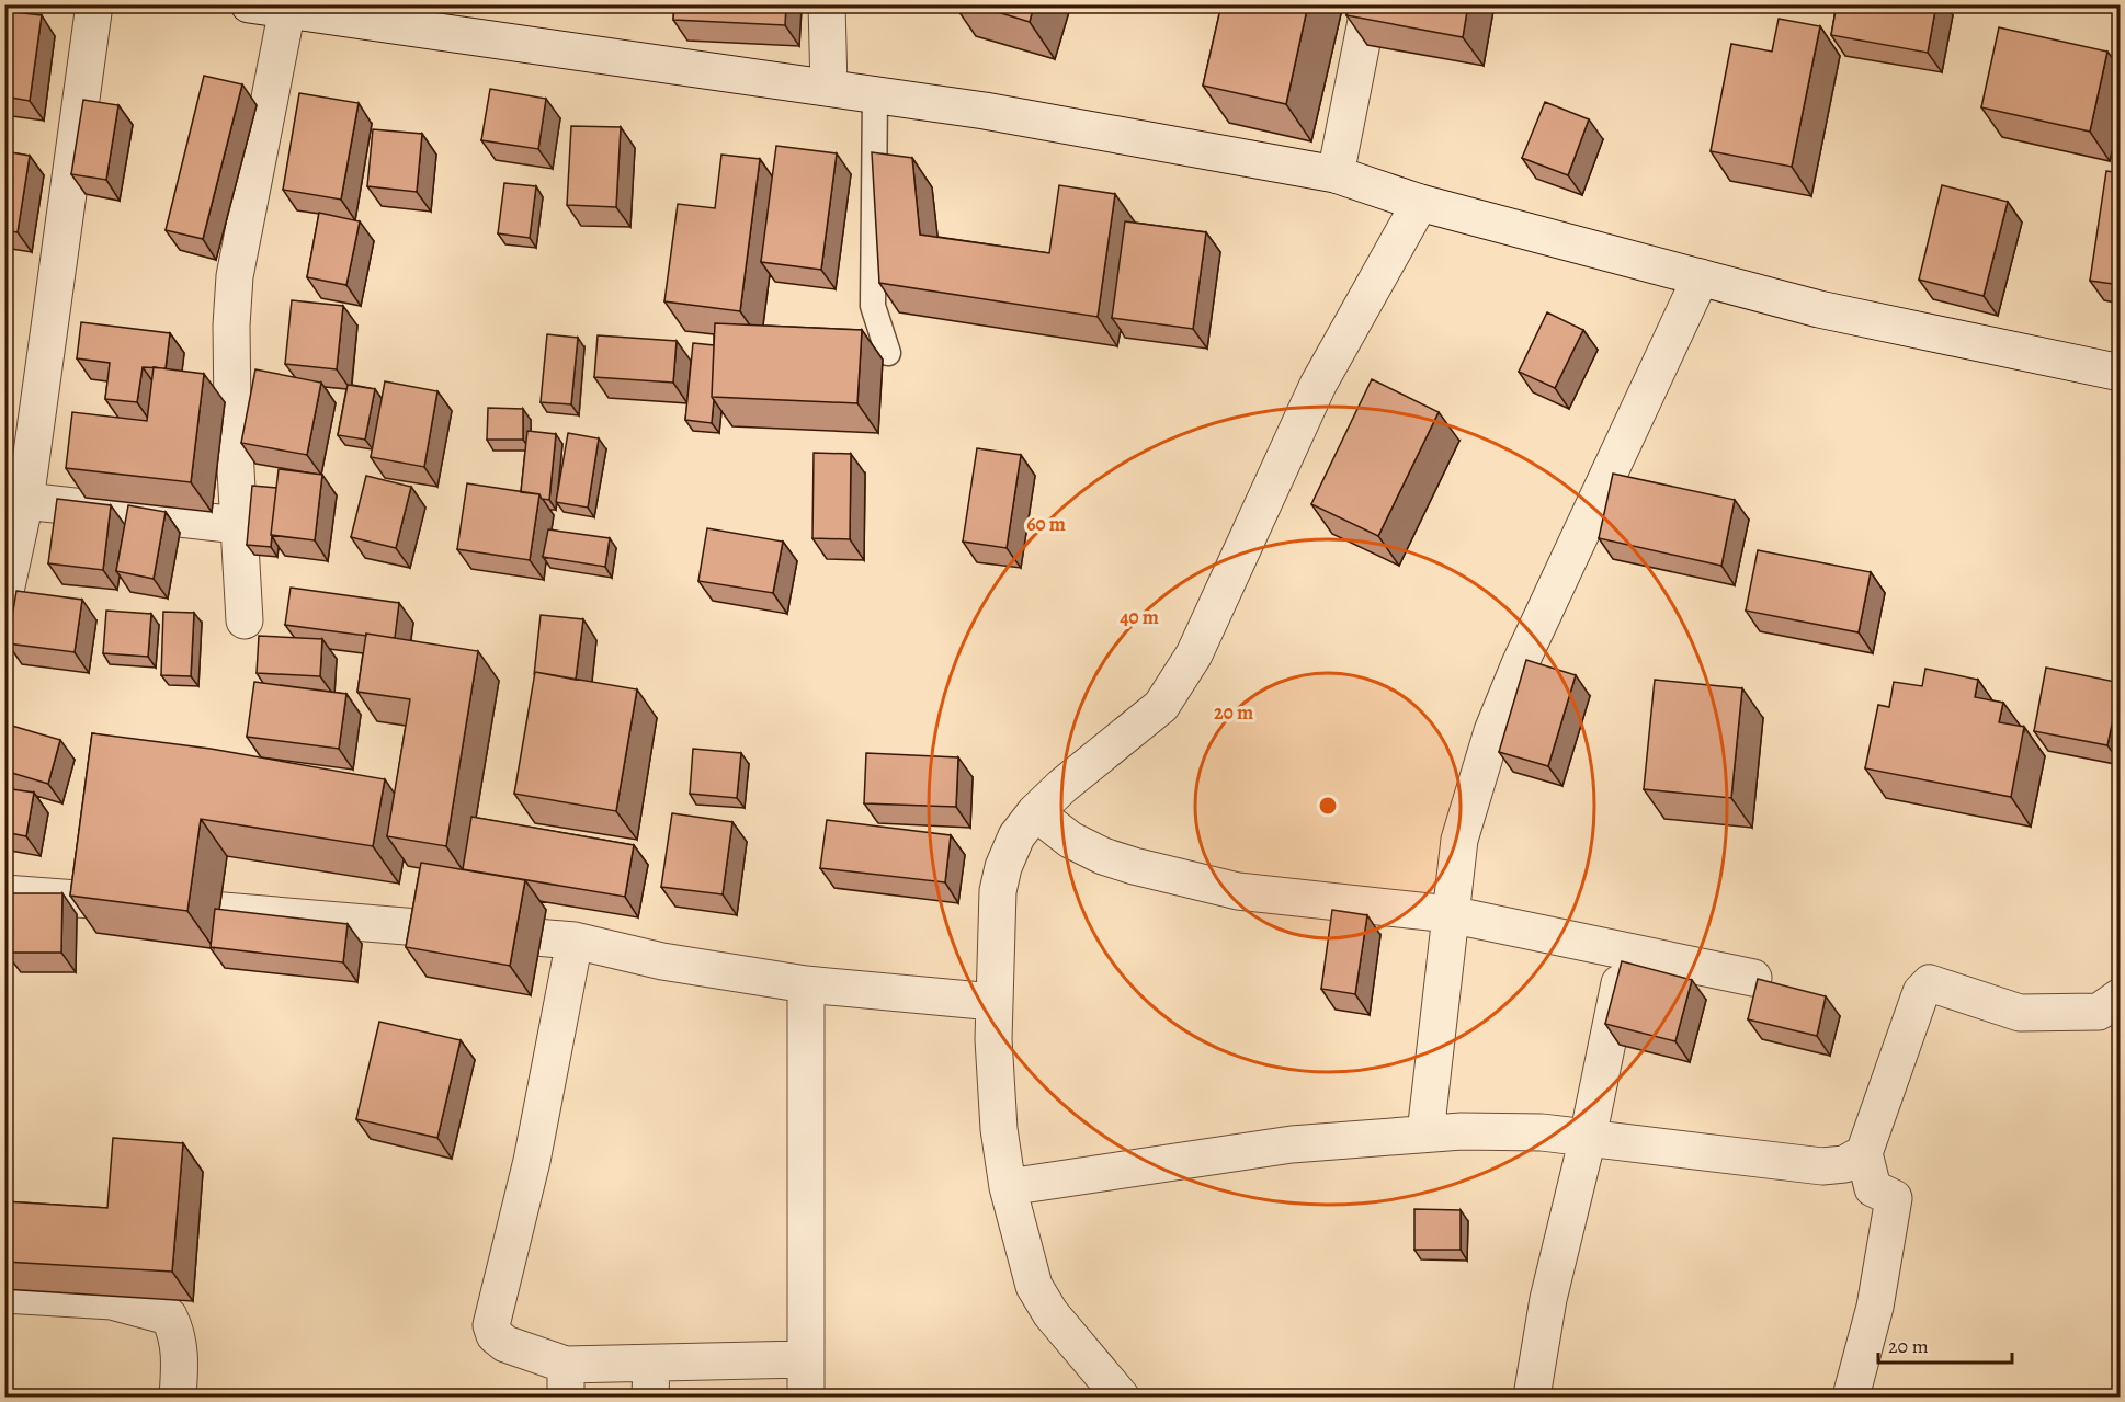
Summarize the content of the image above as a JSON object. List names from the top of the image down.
{
  "scale_bar": "20 m",
  "rings": ["60 m", "40 m", "20 m"]
}
